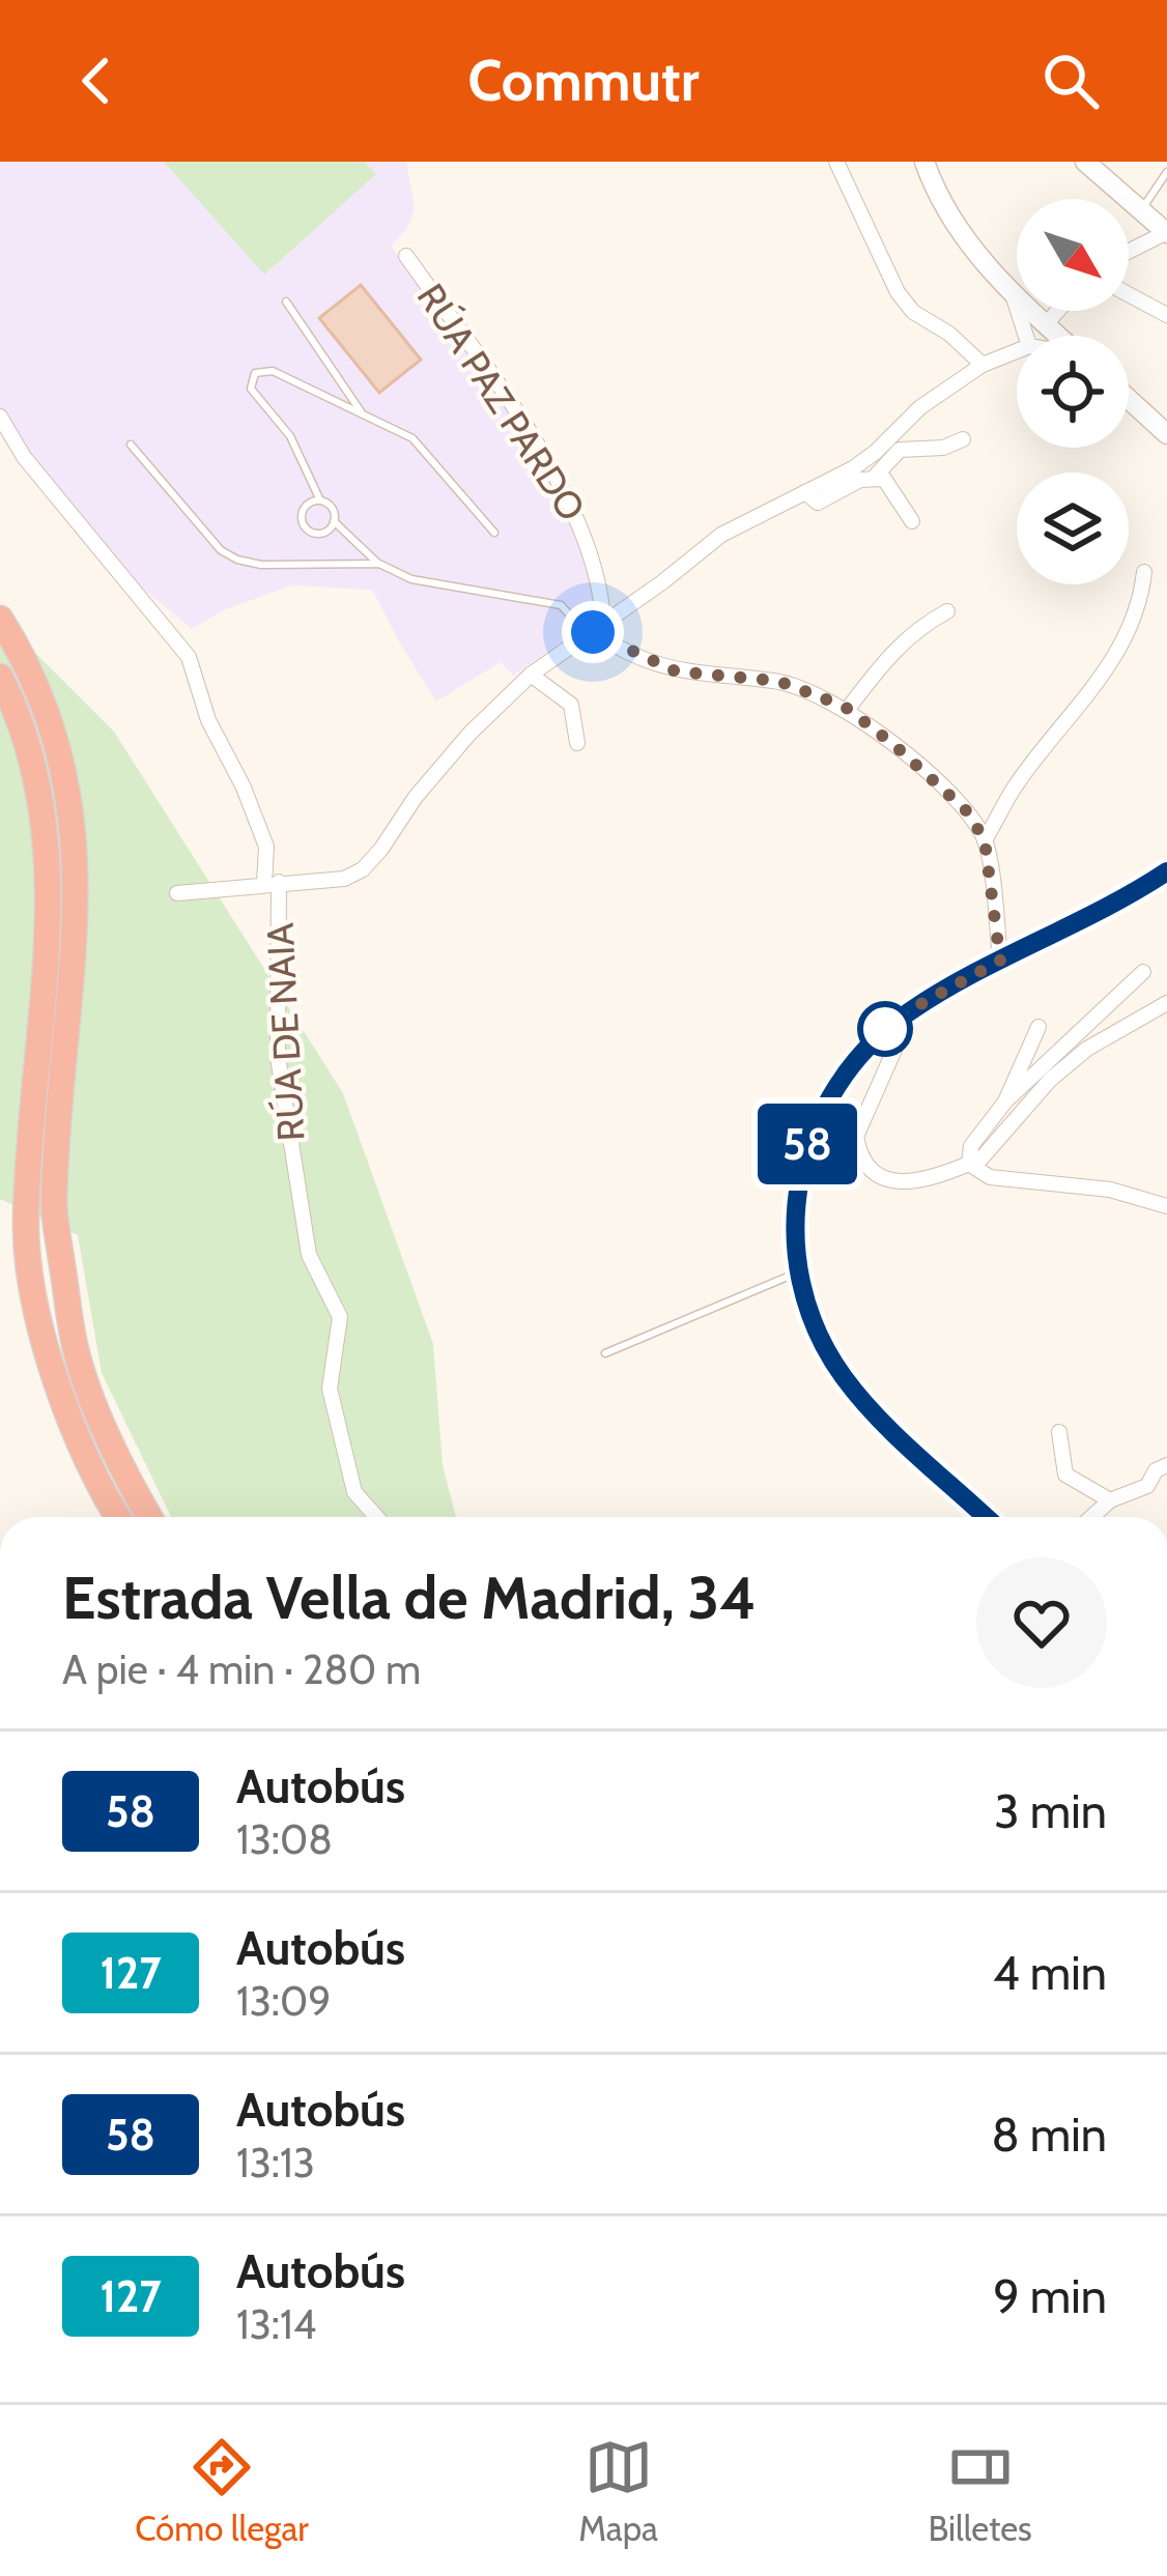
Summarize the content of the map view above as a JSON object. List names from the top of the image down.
{
  "streets": {
    "street": ["RÚA PAZ PARDO", "RÚA DE NAIA"]
  },
  "lines": ["bus line 58"],
  "north": "bottom right",
  "page": {
    "header": "Commutr",
    "on_map": "58",
    "heading": ["Estrada Vella de Madrid, 34", "A pie · 4 min · 280 m"],
    "list": [
      {
        "mark": "58",
        "name": "Autobús",
        "note": "13:08",
        "value": "3 min"
      },
      {
        "mark": "127",
        "name": "Autobús",
        "note": "13:09",
        "value": "4 min"
      },
      {
        "mark": "58",
        "name": "Autobús",
        "note": "13:13",
        "value": "8 min"
      },
      {
        "mark": "127",
        "name": "Autobús",
        "note": "13:14",
        "value": "9 min"
      }
    ],
    "tabs": ["Cómo llegar", "Mapa", "Billetes"]
  }
}
